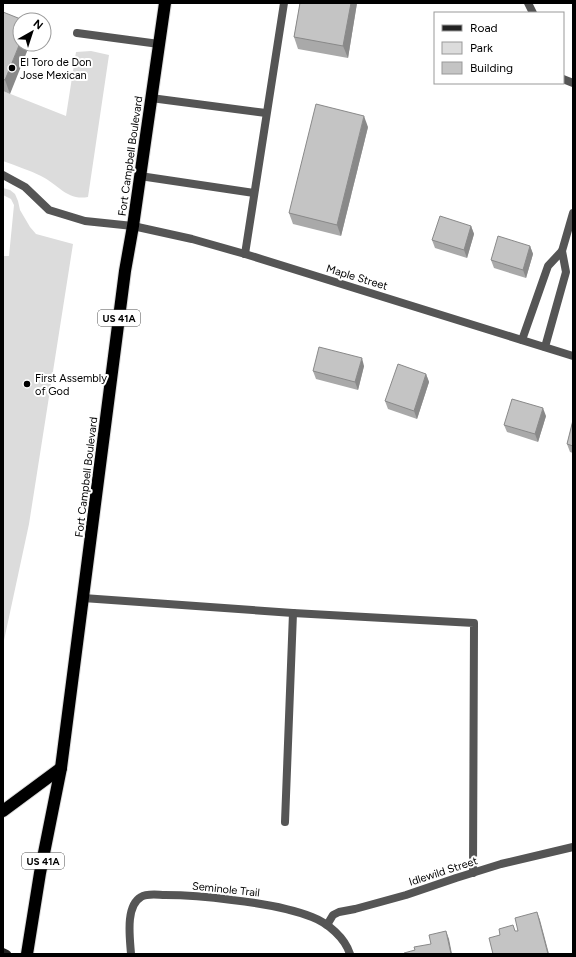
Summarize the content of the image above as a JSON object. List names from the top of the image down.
{
  "streets": {
    "highway": ["Fort Campbell Boulevard", "US 41A"],
    "street": ["Maple Street", "Idlewild Street", "Seminole Trail"]
  },
  "crossings": [
    ["Fort Campbell Boulevard", "Maple Street"],
    ["Idlewild Street", "Seminole Trail"]
  ],
  "places": ["El Toro de Don Jose Mexican", "First Assembly of God"],
  "legend": ["Road", "Park", "Building"],
  "north": "top right"
}
